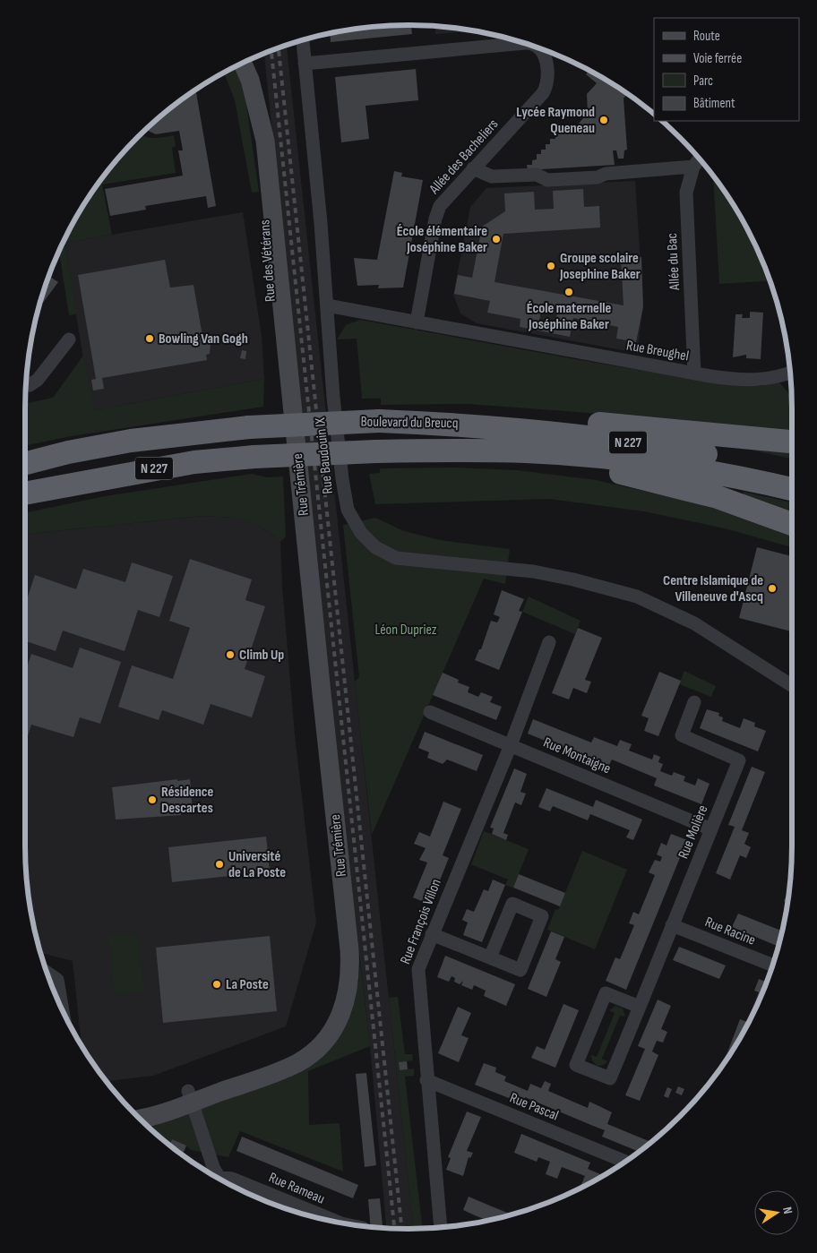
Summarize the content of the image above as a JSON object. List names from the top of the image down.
{
  "streets": {
    "highway": ["Boulevard du Breucq", "N 227"],
    "main road": ["Rue des Vétérans", "Rue Trémière"],
    "street": [
      "Allée des Bacheliers",
      "Allée du Bac",
      "Rue Breughel",
      "Rue Baudouin IX",
      "Rue Montaigne",
      "Rue Molière",
      "Rue François Villon",
      "Rue Racine",
      "Rue Pascal",
      "Rue Rameau"
    ]
  },
  "crossings": [
    ["Allée des Bacheliers", "Rue Breughel"],
    ["Allée des Bacheliers", "Rue Baudouin IX"],
    ["Rue des Vétérans", "Rue Trémière"],
    ["Allée du Bac", "Rue Breughel"],
    ["Rue Breughel", "Rue Baudouin IX"],
    ["Rue Trémière", "Rue Rameau"],
    ["Rue Montaigne", "Rue Molière"],
    ["Rue Montaigne", "Rue François Villon"],
    ["Rue Molière", "Rue Racine"],
    ["Rue François Villon", "Rue Pascal"]
  ],
  "parks": ["Léon Dupriez"],
  "places": [
    "Lycée Raymond Queneau",
    "École élémentaire Joséphine Baker",
    "Groupe scolaire Josephine Baker",
    "École maternelle Joséphine Baker",
    "Bowling Van Gogh",
    "Centre Islamique de Villeneuve d'Ascq",
    "Climb Up",
    "Résidence Descartes",
    "Université de La Poste",
    "La Poste"
  ],
  "legend": [
    "Route",
    "Voie ferrée",
    "Parc",
    "Bâtiment"
  ],
  "north": "right"
}
